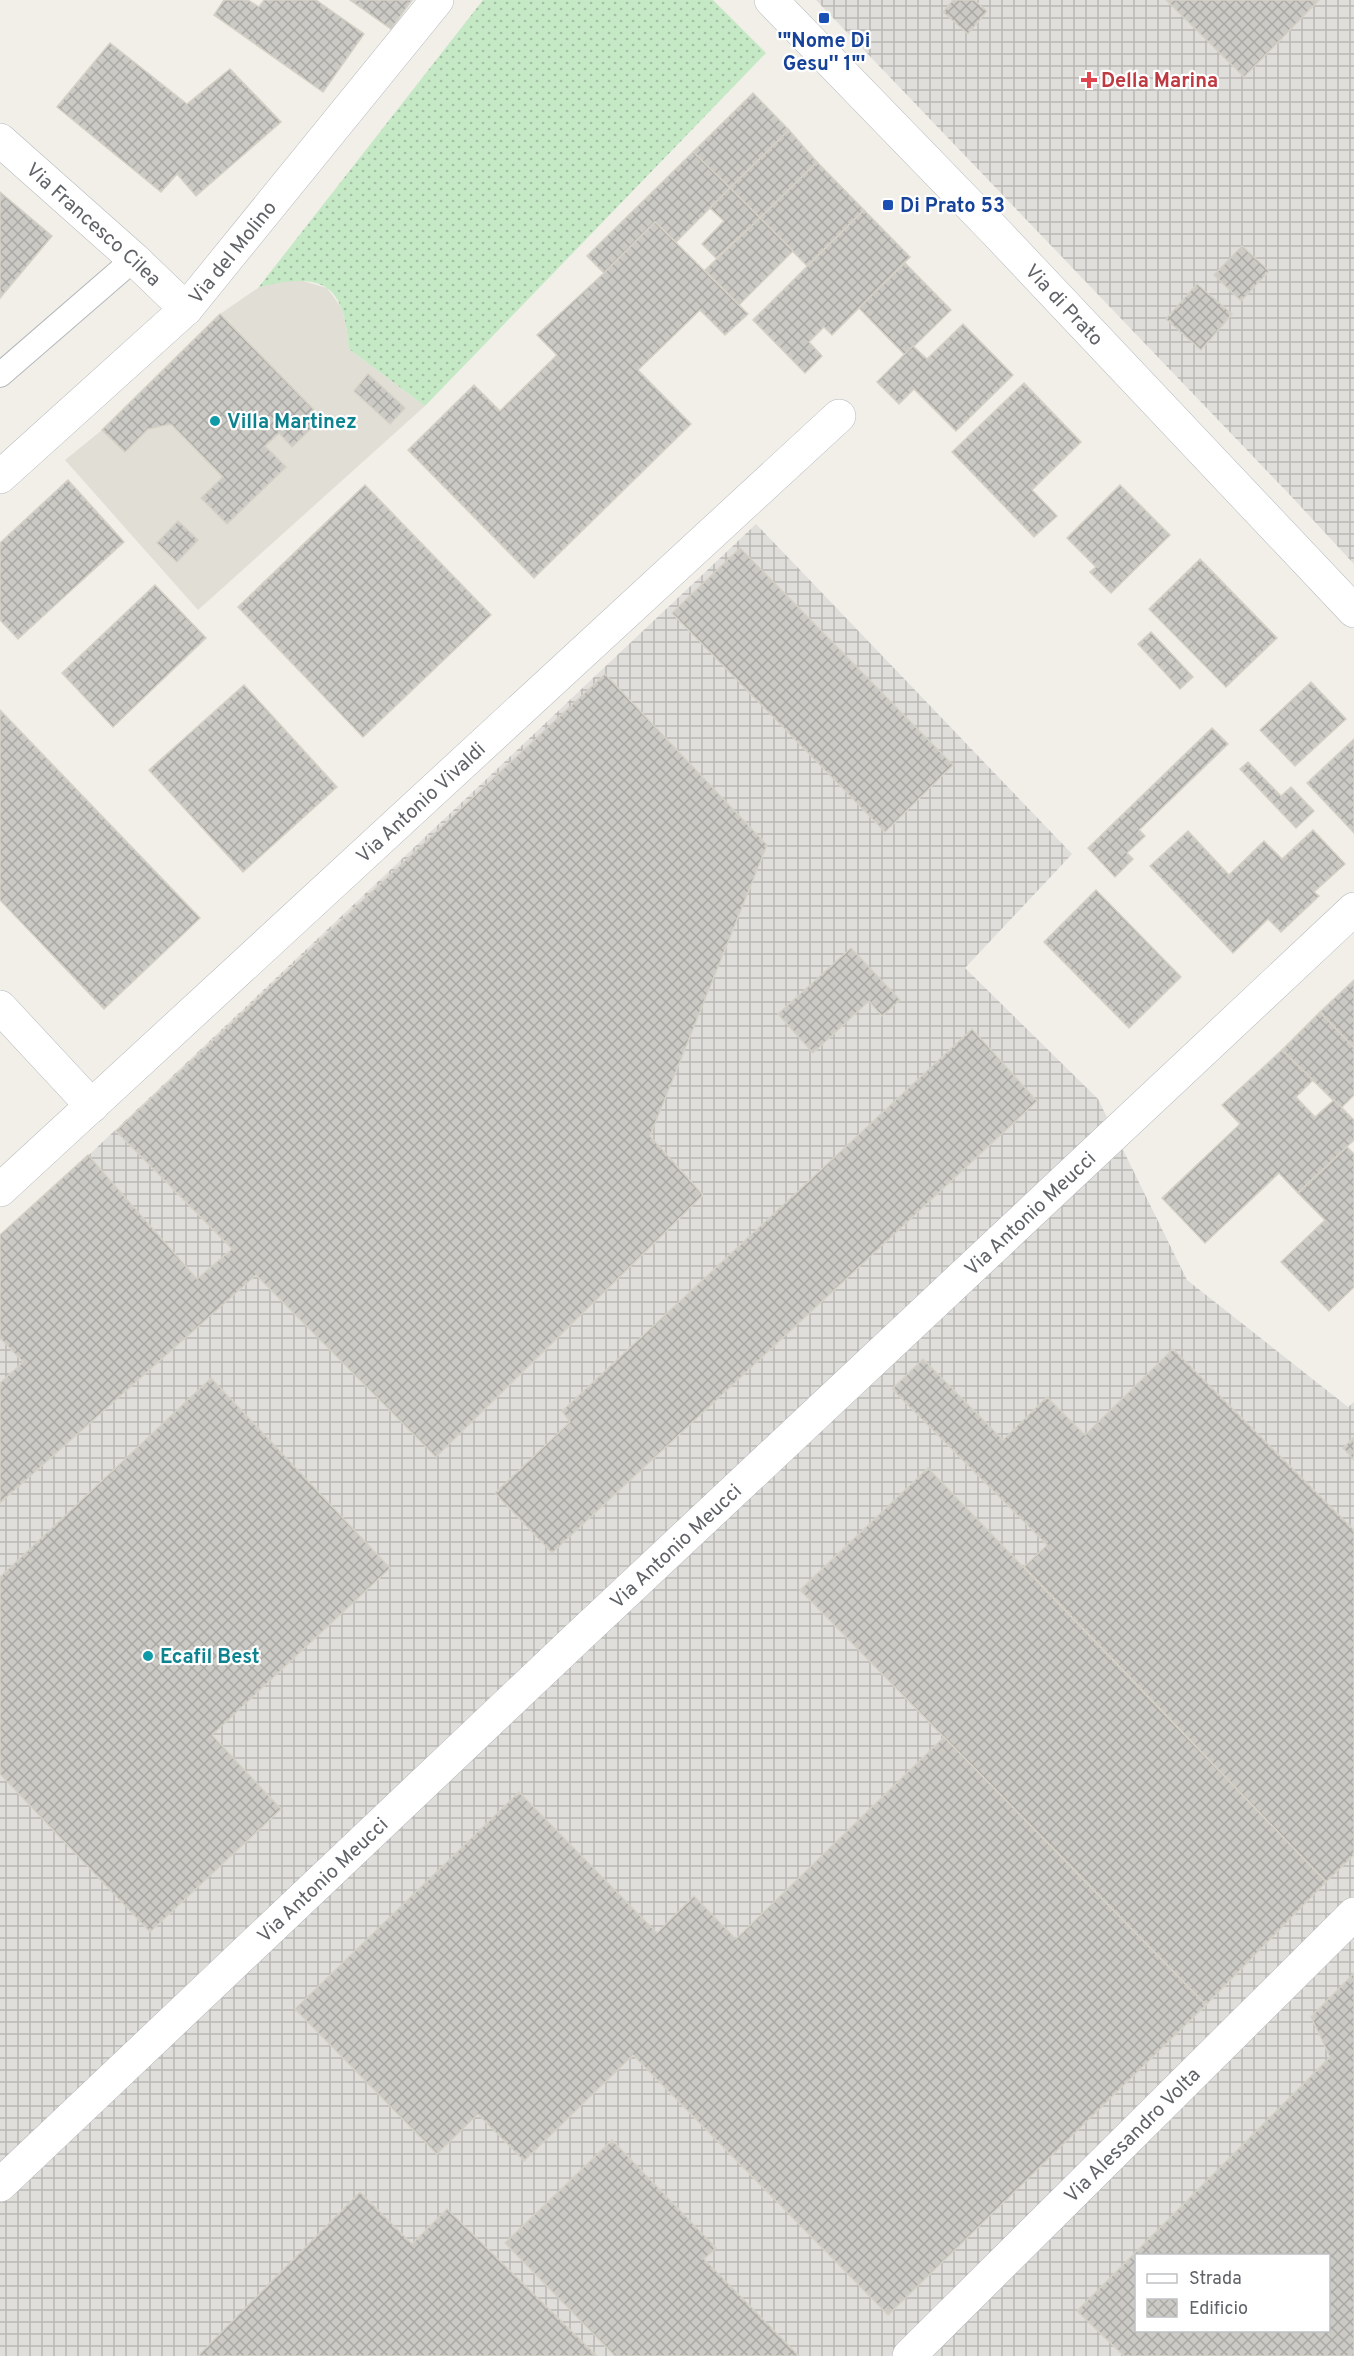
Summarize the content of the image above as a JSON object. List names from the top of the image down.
{
  "streets": {
    "street": [
      "Via Francesco Cilea",
      "Via del Molino",
      "Via di Prato",
      "Via Antonio Vivaldi",
      "Via Antonio Meucci",
      "Via Alessandro Volta"
    ]
  },
  "crossings": [
    ["Via Francesco Cilea", "Via del Molino"]
  ],
  "places": {
    "transit": ["'\"Nome Di Gesu'' 1\"'", "Di Prato 53"],
    "health": ["Della Marina"],
    "other": ["Villa Martinez", "Ecafil Best"]
  },
  "legend": ["Strada", "Edificio"]
}
